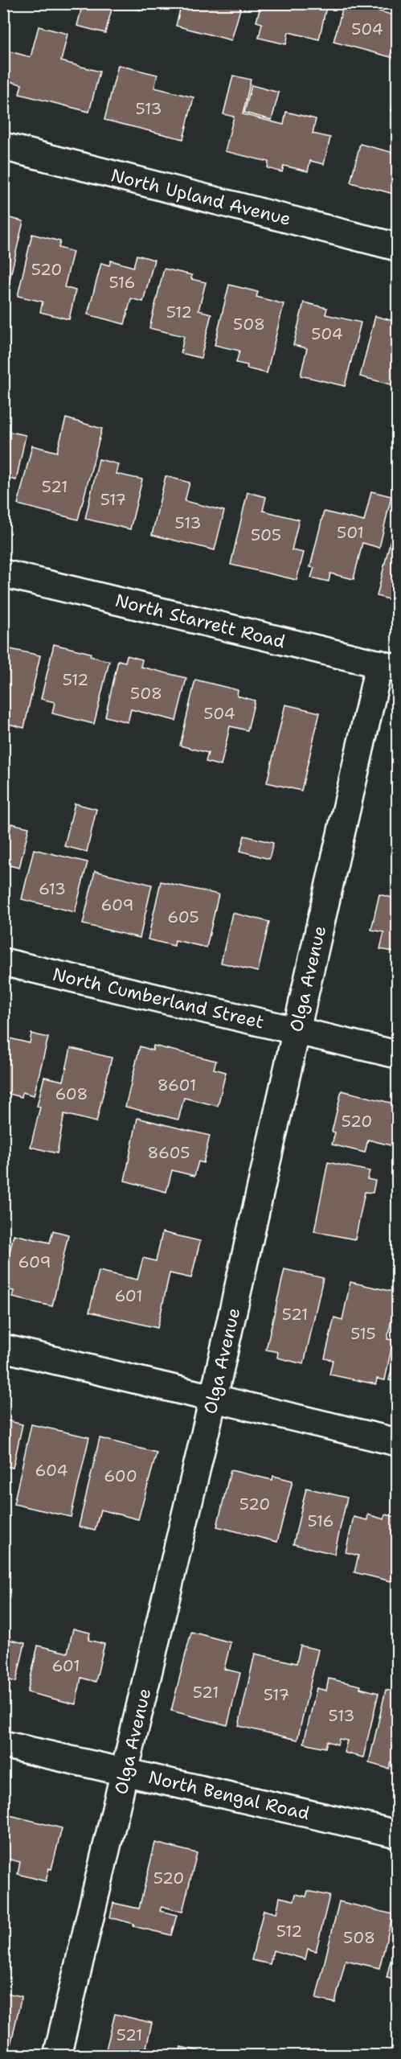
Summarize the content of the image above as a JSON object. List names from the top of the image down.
{
  "streets": {
    "street": [
      "North Upland Avenue",
      "North Starrett Road",
      "Olga Avenue",
      "North Cumberland Street",
      "North Bengal Road"
    ]
  },
  "crossings": [
    ["North Starrett Road", "Olga Avenue"],
    ["Olga Avenue", "North Cumberland Street"],
    ["Olga Avenue", "North Bengal Road"]
  ],
  "house_numbers": [
    "504",
    "513",
    "520",
    "516",
    "512",
    "508",
    "504",
    "521",
    "517",
    "513",
    "501",
    "505",
    "512",
    "508",
    "504",
    "613",
    "609",
    "605",
    "8601",
    "608",
    "520",
    "8605",
    "609",
    "601",
    "521",
    "515",
    "604",
    "600",
    "520",
    "516",
    "601",
    "521",
    "517",
    "513",
    "520",
    "512",
    "508",
    "521"
  ]
}
